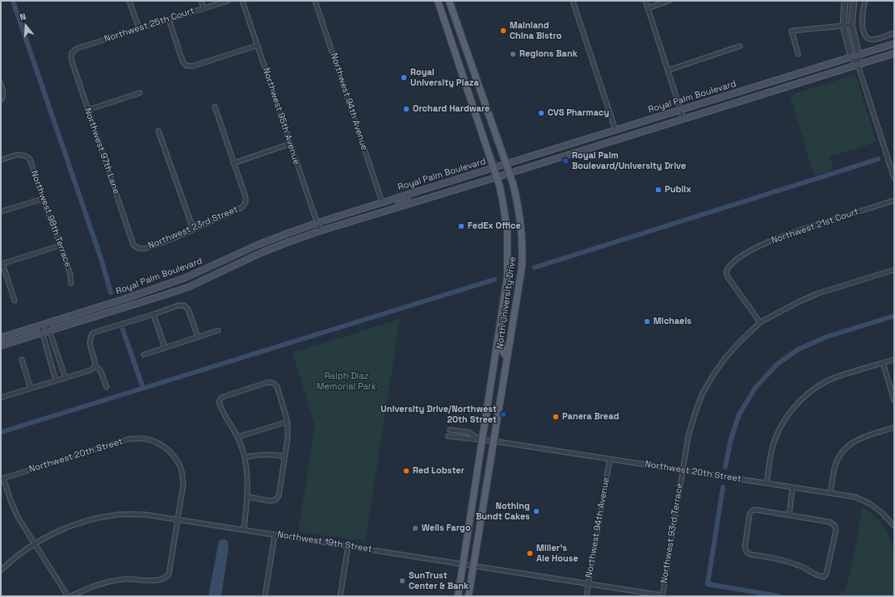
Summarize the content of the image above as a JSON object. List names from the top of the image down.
{
  "streets": {
    "main road": ["Royal Palm Boulevard", "North University Drive"],
    "street": [
      "Northwest 25th Court",
      "Northwest 94th Avenue",
      "Northwest 95th Avenue",
      "Northwest 97th Lane",
      "Northwest 98th Terrace",
      "Northwest 21st Court",
      "Northwest 23rd Street",
      "Northwest 20th Street",
      "Northwest 93rd Terrace",
      "Northwest 19th Street"
    ]
  },
  "crossings": [
    ["Northwest 25th Court", "Northwest 97th Lane"],
    ["Royal Palm Boulevard", "Northwest 94th Avenue"],
    ["Royal Palm Boulevard", "Northwest 95th Avenue"],
    ["Royal Palm Boulevard", "North University Drive"],
    ["Northwest 94th Avenue", "Northwest 20th Street"],
    ["Northwest 94th Avenue", "Northwest 19th Street"],
    ["Northwest 97th Lane", "Northwest 23rd Street"],
    ["Northwest 21st Court", "Northwest 93rd Terrace"],
    ["North University Drive", "Northwest 20th Street"],
    ["North University Drive", "Northwest 19th Street"],
    ["Northwest 20th Street", "Northwest 93rd Terrace"],
    ["Northwest 20th Street", "Northwest 19th Street"],
    ["Northwest 93rd Terrace", "Northwest 19th Street"]
  ],
  "parks": ["Ralph Diaz Memorial Park"],
  "places": [
    "Mainland China Bistro",
    "Regions Bank",
    "Royal University Plaza",
    "Orchard Hardware",
    "CVS Pharmacy",
    "Royal Palm Boulevard/University Drive",
    "Publix",
    "FedEx Office",
    "Michaels",
    "University Drive/Northwest 20th Street",
    "Panera Bread",
    "Red Lobster",
    "Nothing Bundt Cakes",
    "Wells Fargo",
    "Miller's Ale House",
    "SunTrust Center & Bank"
  ],
  "north": "top"
}
